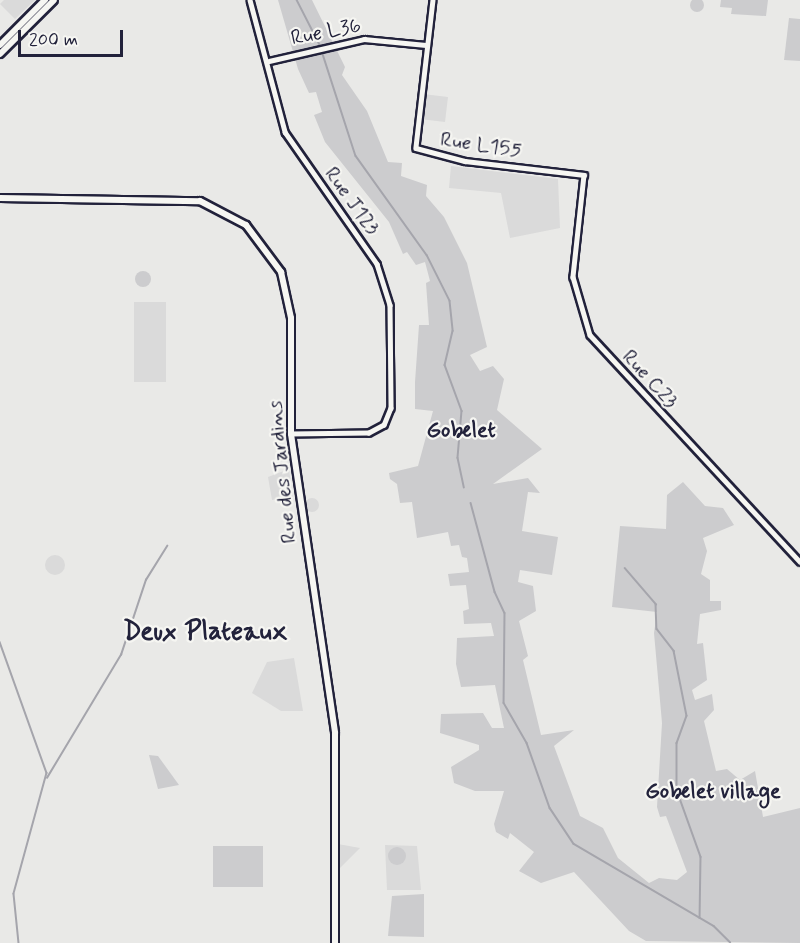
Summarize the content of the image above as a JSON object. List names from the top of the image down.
{
  "streets": {
    "main road": ["Rue des Jardins"],
    "street": [
      "Rue L36",
      "Rue L155",
      "Rue J123",
      "Rue C23"
    ]
  },
  "crossings": [
    ["Rue L36", "Rue L155"],
    ["Rue L36", "Rue J123"],
    ["Rue L155", "Rue C23"],
    ["Rue J123", "Rue des Jardins"]
  ],
  "districts": ["Gobelet", "Deux Plateaux", "Gobelet village"],
  "scale_bar": "200 m"
}
